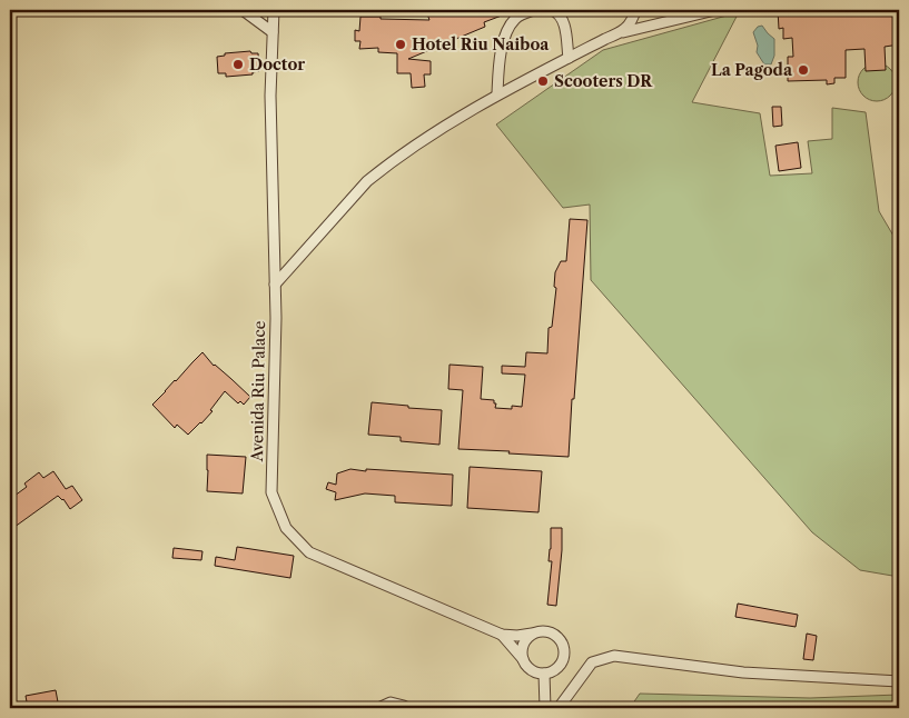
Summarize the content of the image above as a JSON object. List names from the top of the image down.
{
  "streets": {
    "street": ["Avenida Riu Palace"]
  },
  "places": [
    "Hotel Riu Naiboa",
    "Doctor",
    "La Pagoda",
    "Scooters DR"
  ]
}
